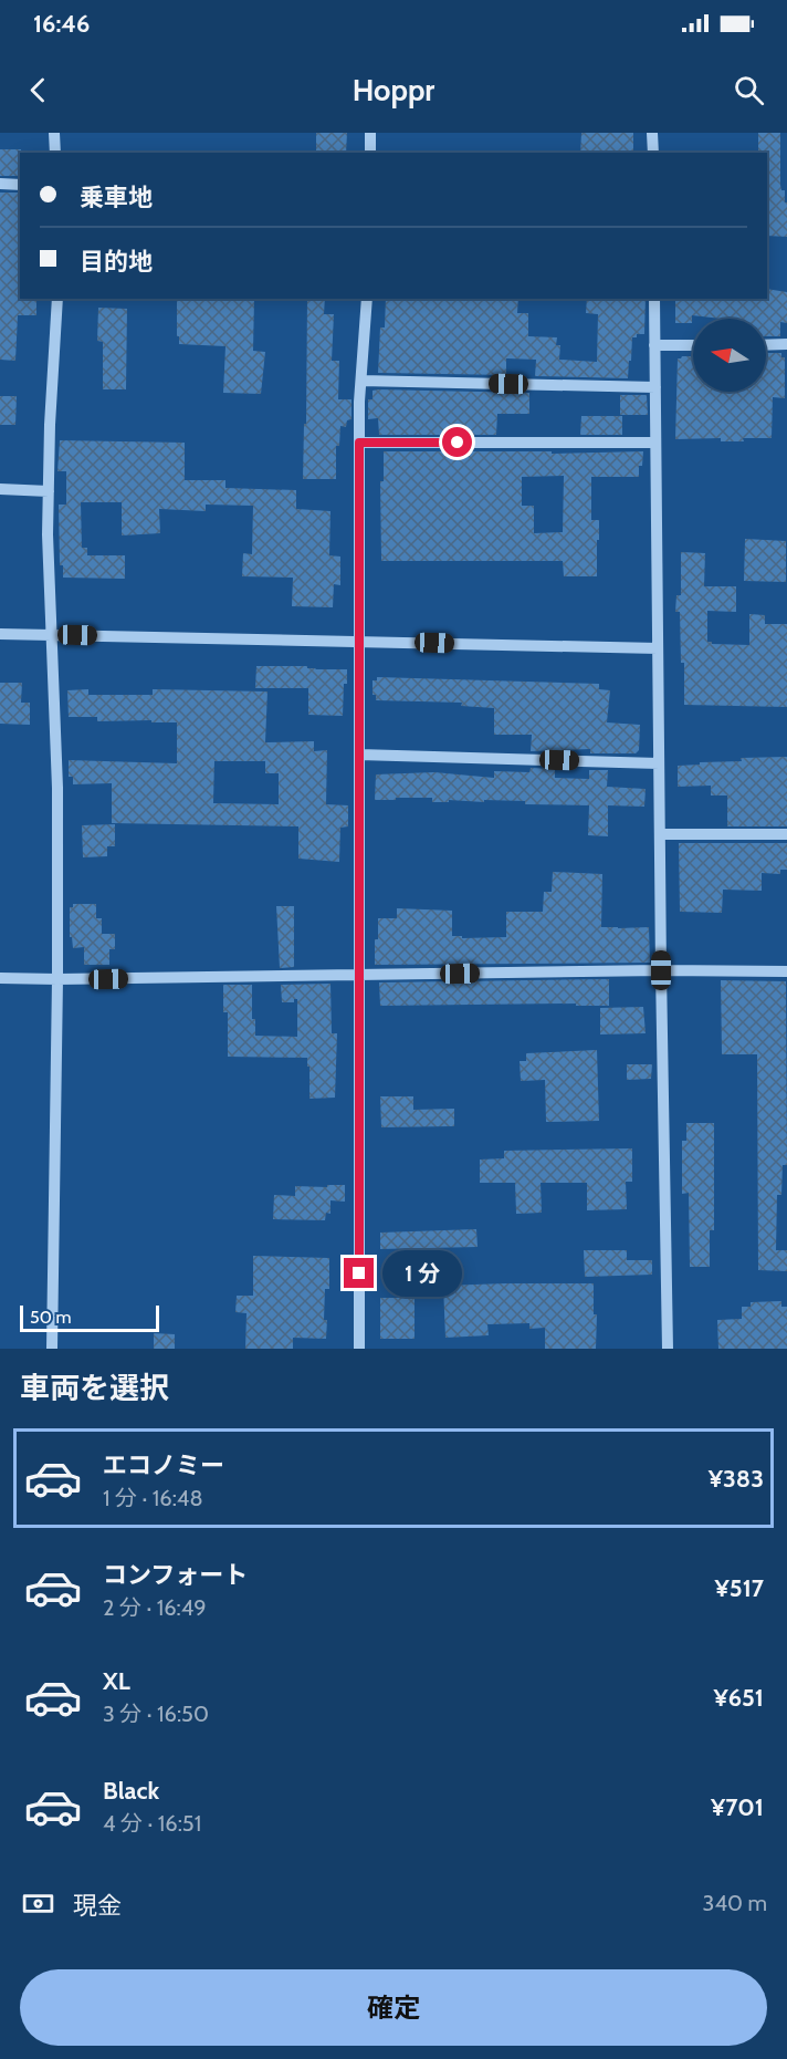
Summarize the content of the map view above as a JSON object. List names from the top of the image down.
{
  "scale_bar": "50 m",
  "north": "left",
  "page": {
    "status": "16:46",
    "header": "Hoppr",
    "banner": ["乗車地", "目的地"],
    "bubble": "1 分",
    "scale": "50 m",
    "heading": "車両を選択",
    "list": [
      {
        "name": "エコノミー",
        "note": "1 分 · 16:48",
        "value": "¥383"
      },
      {
        "name": "コンフォート",
        "note": "2 分 · 16:49",
        "value": "¥517"
      },
      {
        "name": "XL",
        "note": "3 分 · 16:50",
        "value": "¥651"
      },
      {
        "name": "Black",
        "note": "4 分 · 16:51",
        "value": "¥701"
      }
    ],
    "pay": ["現金", "340 m"],
    "buttons": "確定"
  }
}
